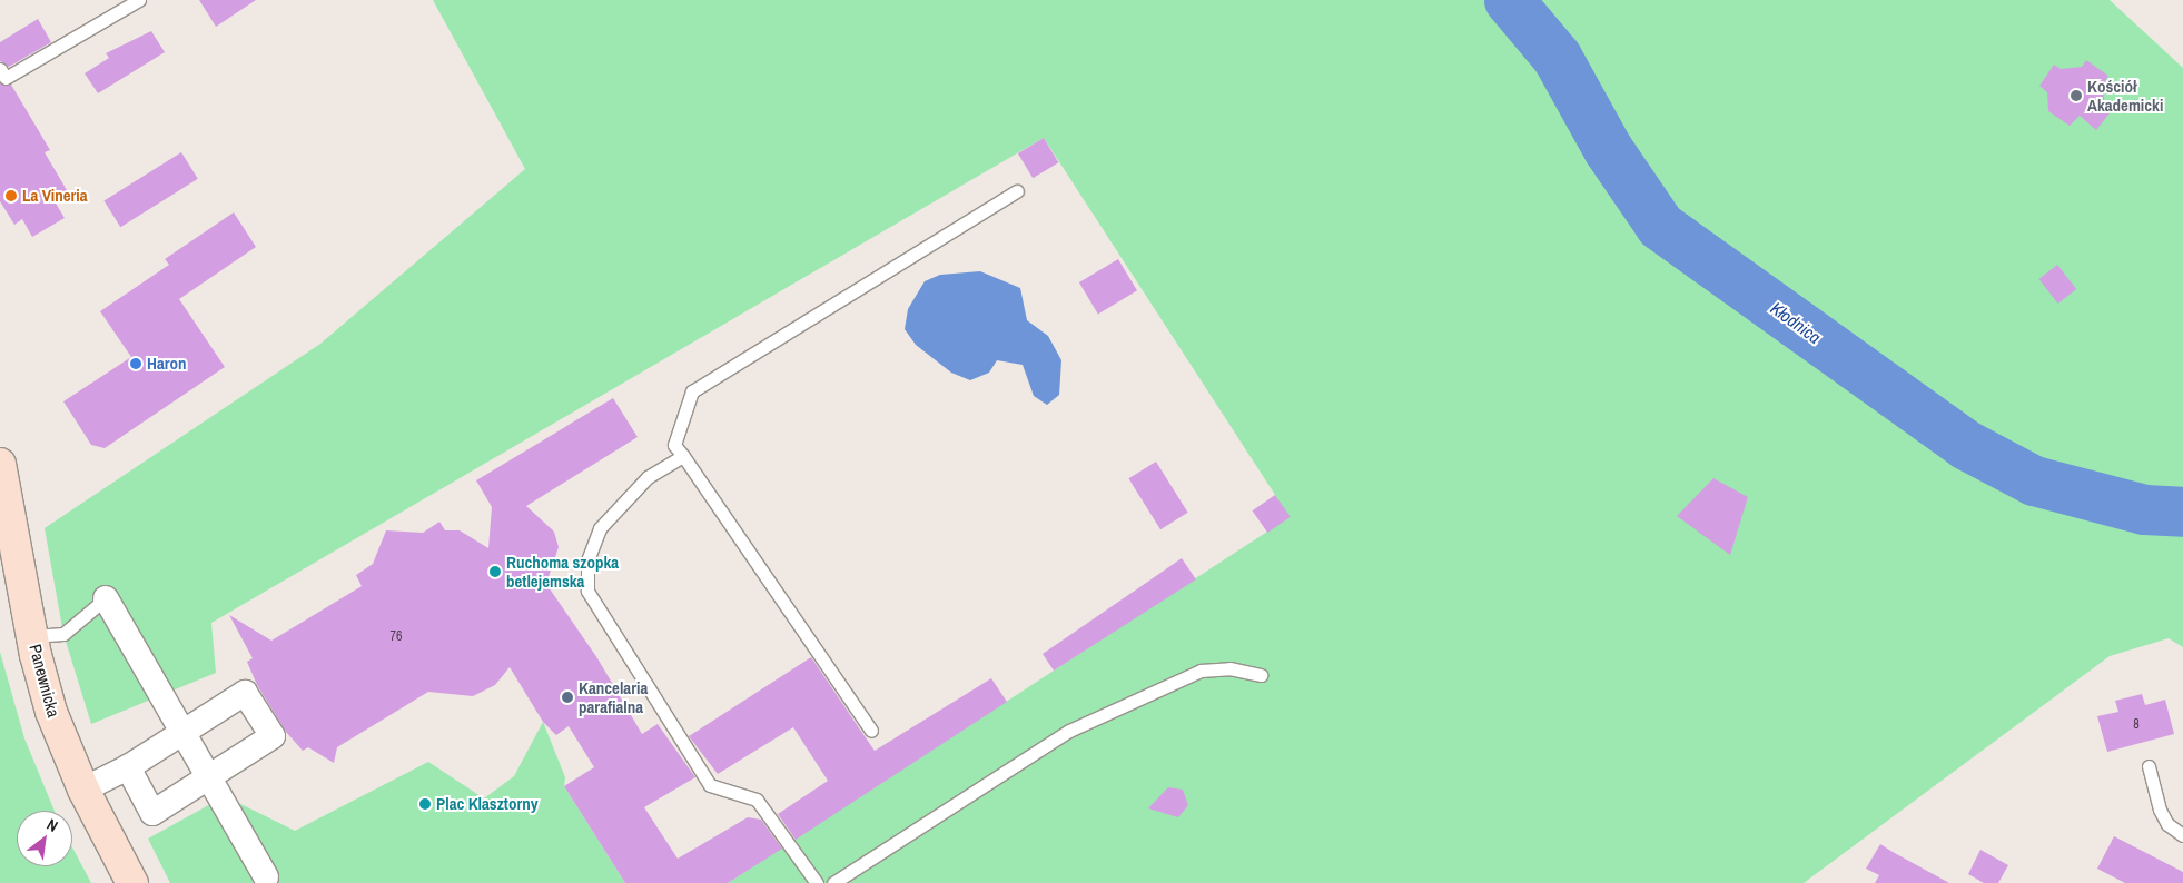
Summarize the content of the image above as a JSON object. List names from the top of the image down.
{
  "streets": {
    "street": ["Panewnicka"]
  },
  "water": ["Kłodnica"],
  "places": [
    "Kościół Akademicki",
    "La Vineria",
    "Haron",
    "Ruchoma szopka betlejemska",
    "Kancelaria parafialna",
    "Plac Klasztorny"
  ],
  "house_numbers": ["76", "8"],
  "north": "top right"
}
